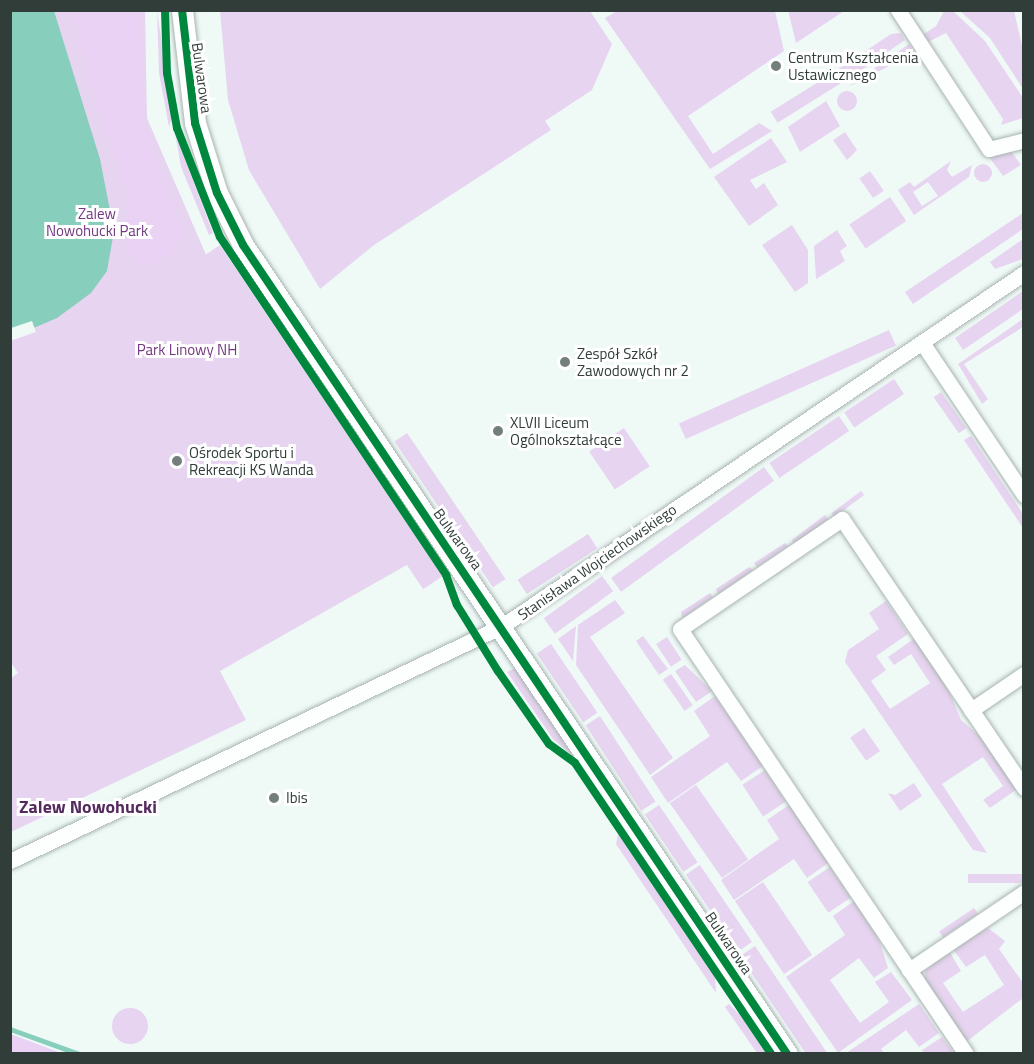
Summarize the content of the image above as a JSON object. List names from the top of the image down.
{
  "streets": {
    "street": ["Bulwarowa", "Stanisława Wojciechowskiego"]
  },
  "crossings": [
    ["Bulwarowa", "Stanisława Wojciechowskiego"]
  ],
  "districts": ["Zalew Nowohucki"],
  "parks": ["Zalew Nowohucki Park", "Park Linowy NH"],
  "places": [
    "Centrum Kształcenia Ustawicznego",
    "Zespół Szkół Zawodowych nr 2",
    "XLVII Liceum Ogólnokształcące",
    "Ośrodek Sportu i Rekreacji KS Wanda",
    "Ibis"
  ]
}
